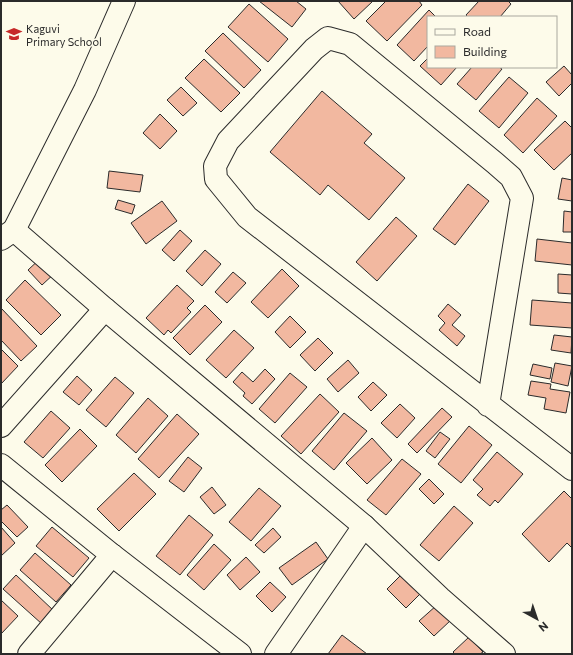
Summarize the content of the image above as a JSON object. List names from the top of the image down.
{
  "places": {
    "school or university": ["Kaguvi Primary School"]
  },
  "legend": ["Road", "Building"],
  "north": "bottom right"
}
